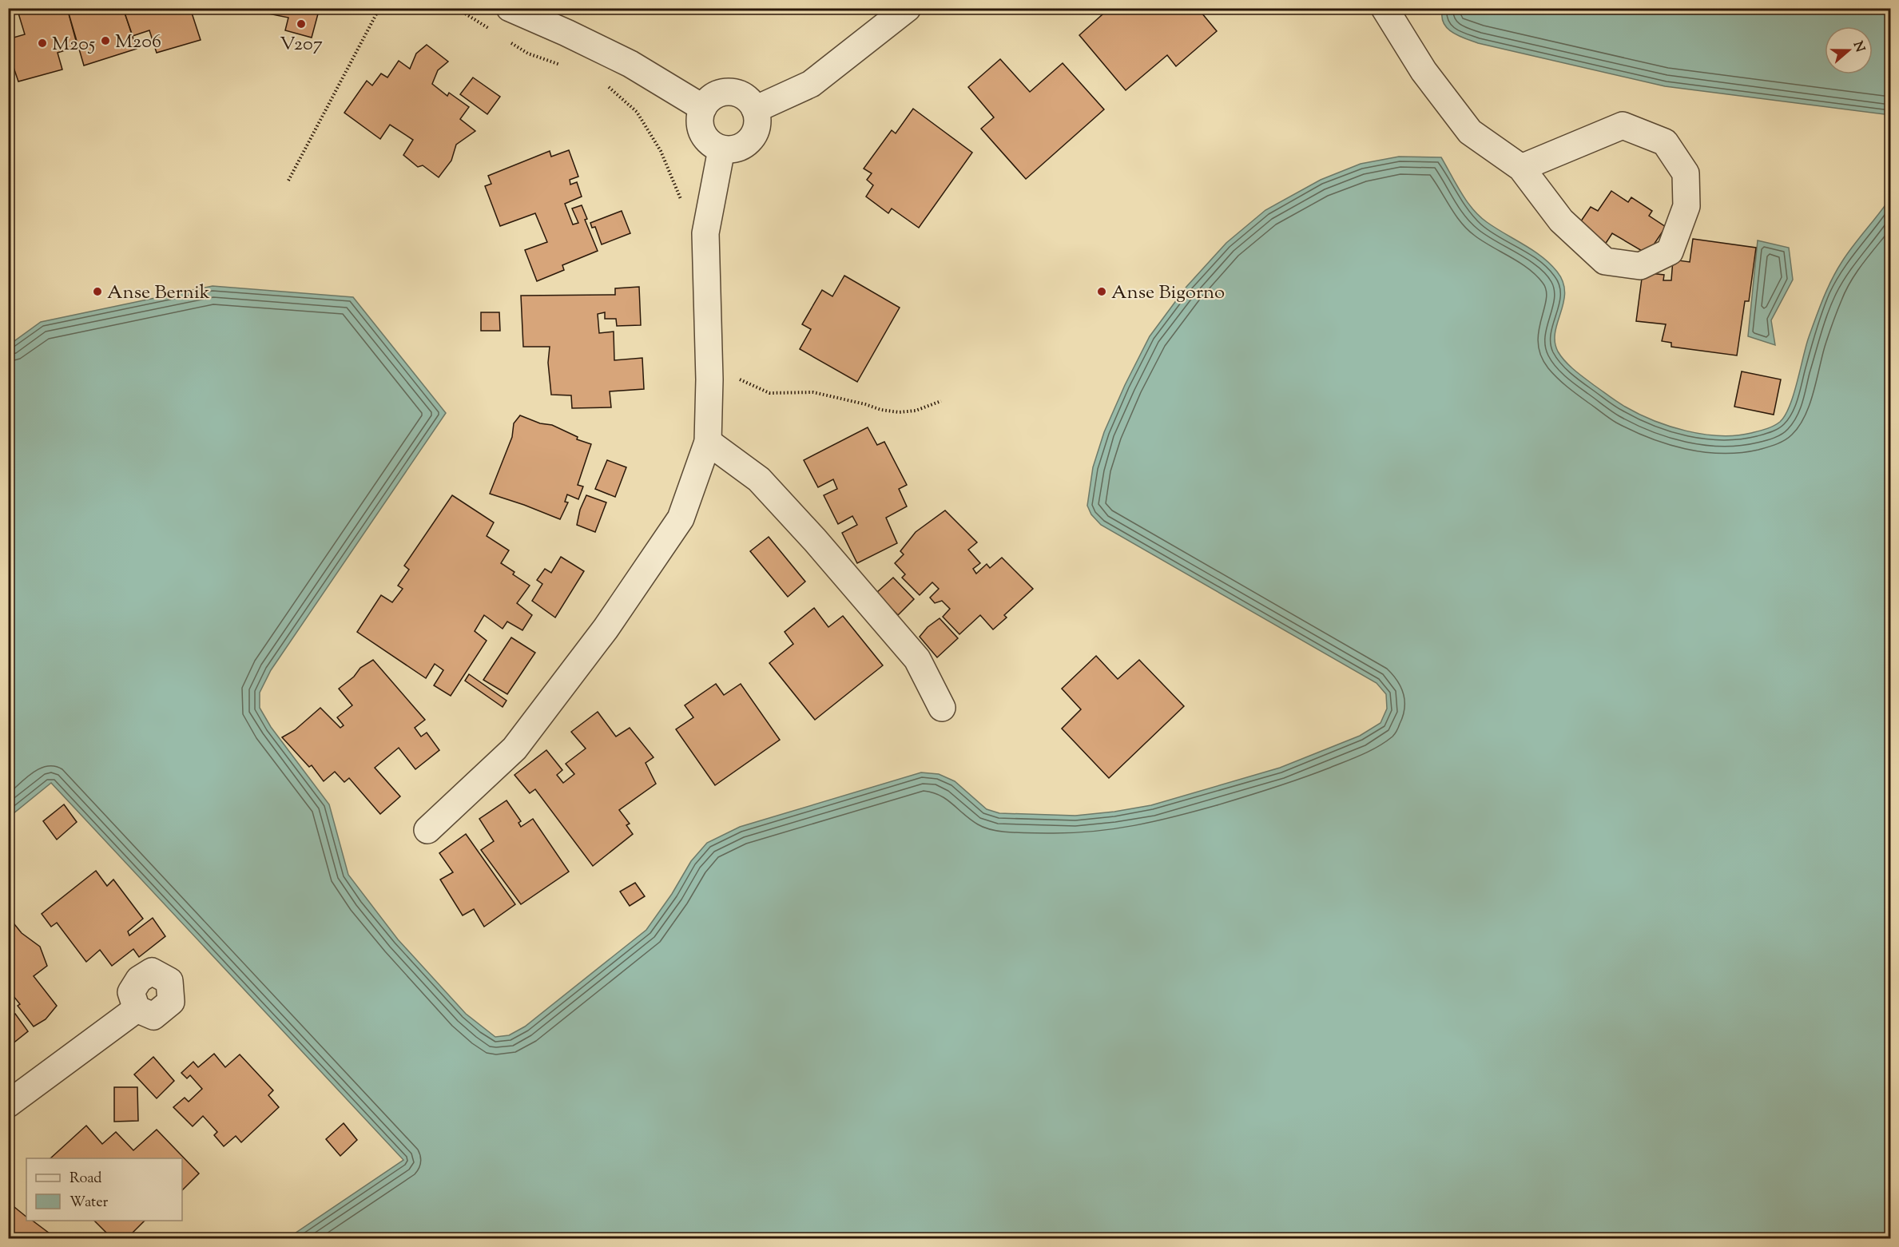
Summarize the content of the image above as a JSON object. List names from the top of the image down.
{
  "places": [
    "V207",
    "M206",
    "M205",
    "Anse Bernik",
    "Anse Bigorno"
  ],
  "legend": ["Road", "Water"],
  "north": "right"
}
